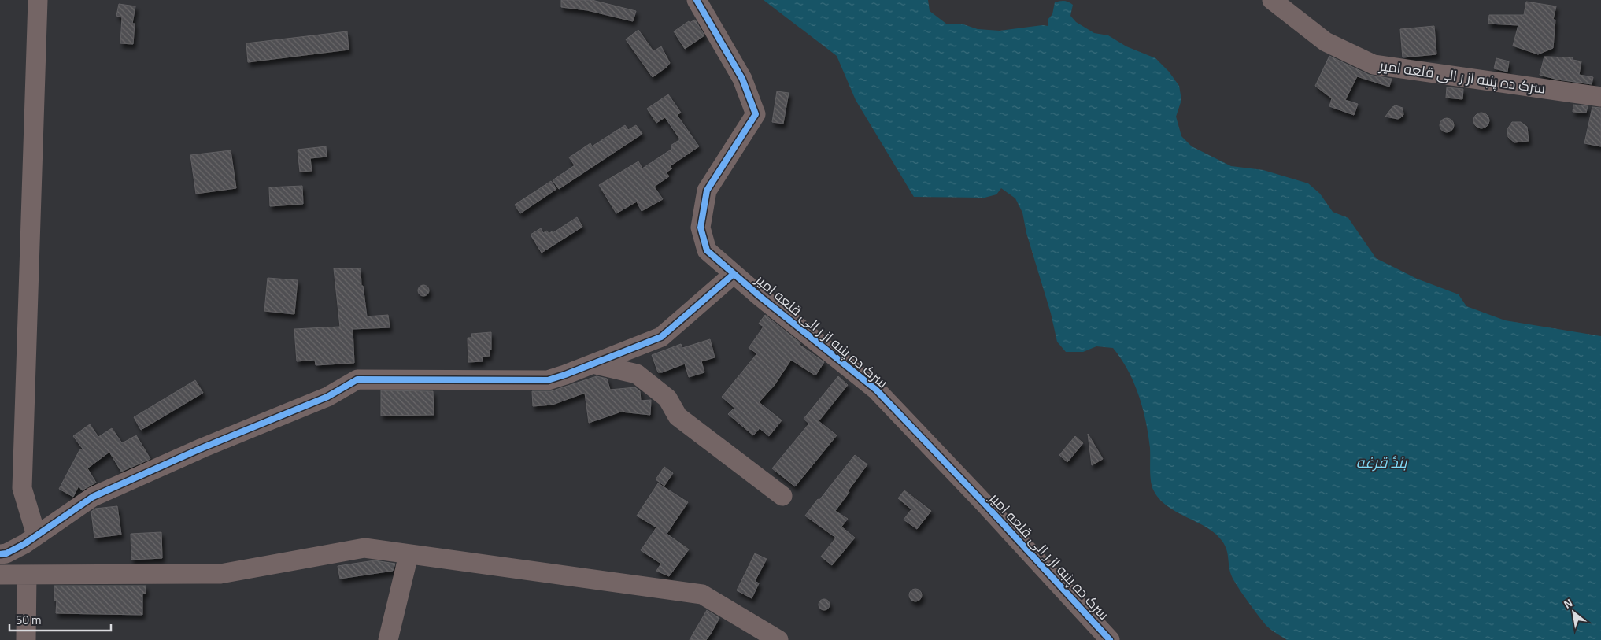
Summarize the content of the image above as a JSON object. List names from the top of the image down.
{
  "streets": {
    "street": ["سرک ده پنبه از ر الی قلعه امیر"]
  },
  "water": ["بندٔ قرغه"],
  "scale_bar": "50 m",
  "north": "top left"
}
